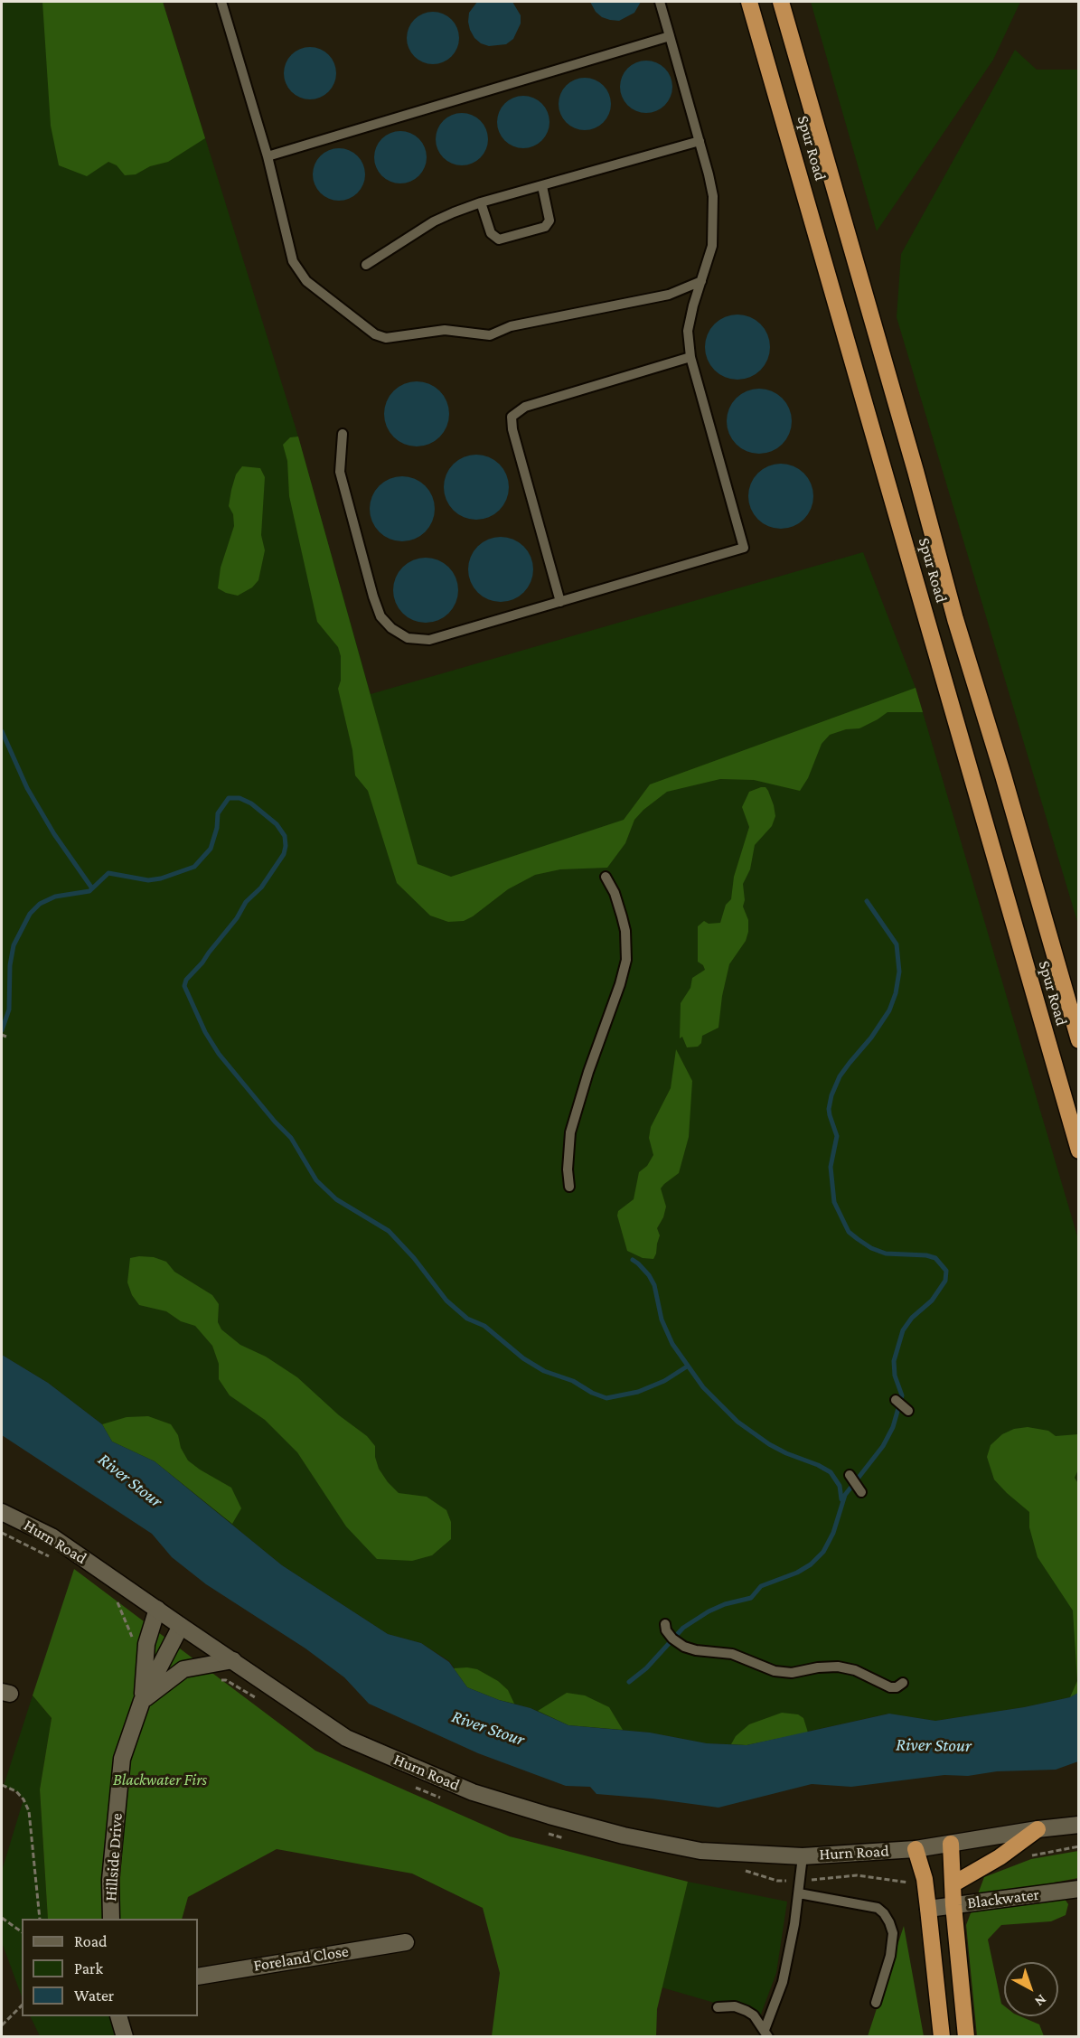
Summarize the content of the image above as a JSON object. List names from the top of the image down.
{
  "streets": {
    "highway": ["Spur Road"],
    "main road": [
      "Hurn Road",
      "Hillside Drive",
      "Blackwater",
      "Foreland Close"
    ]
  },
  "crossings": [
    ["Hurn Road", "Hillside Drive"]
  ],
  "water": ["River Stour"],
  "parks": ["Blackwater Firs"],
  "legend": ["Road", "Park", "Water"],
  "north": "bottom right"
}
